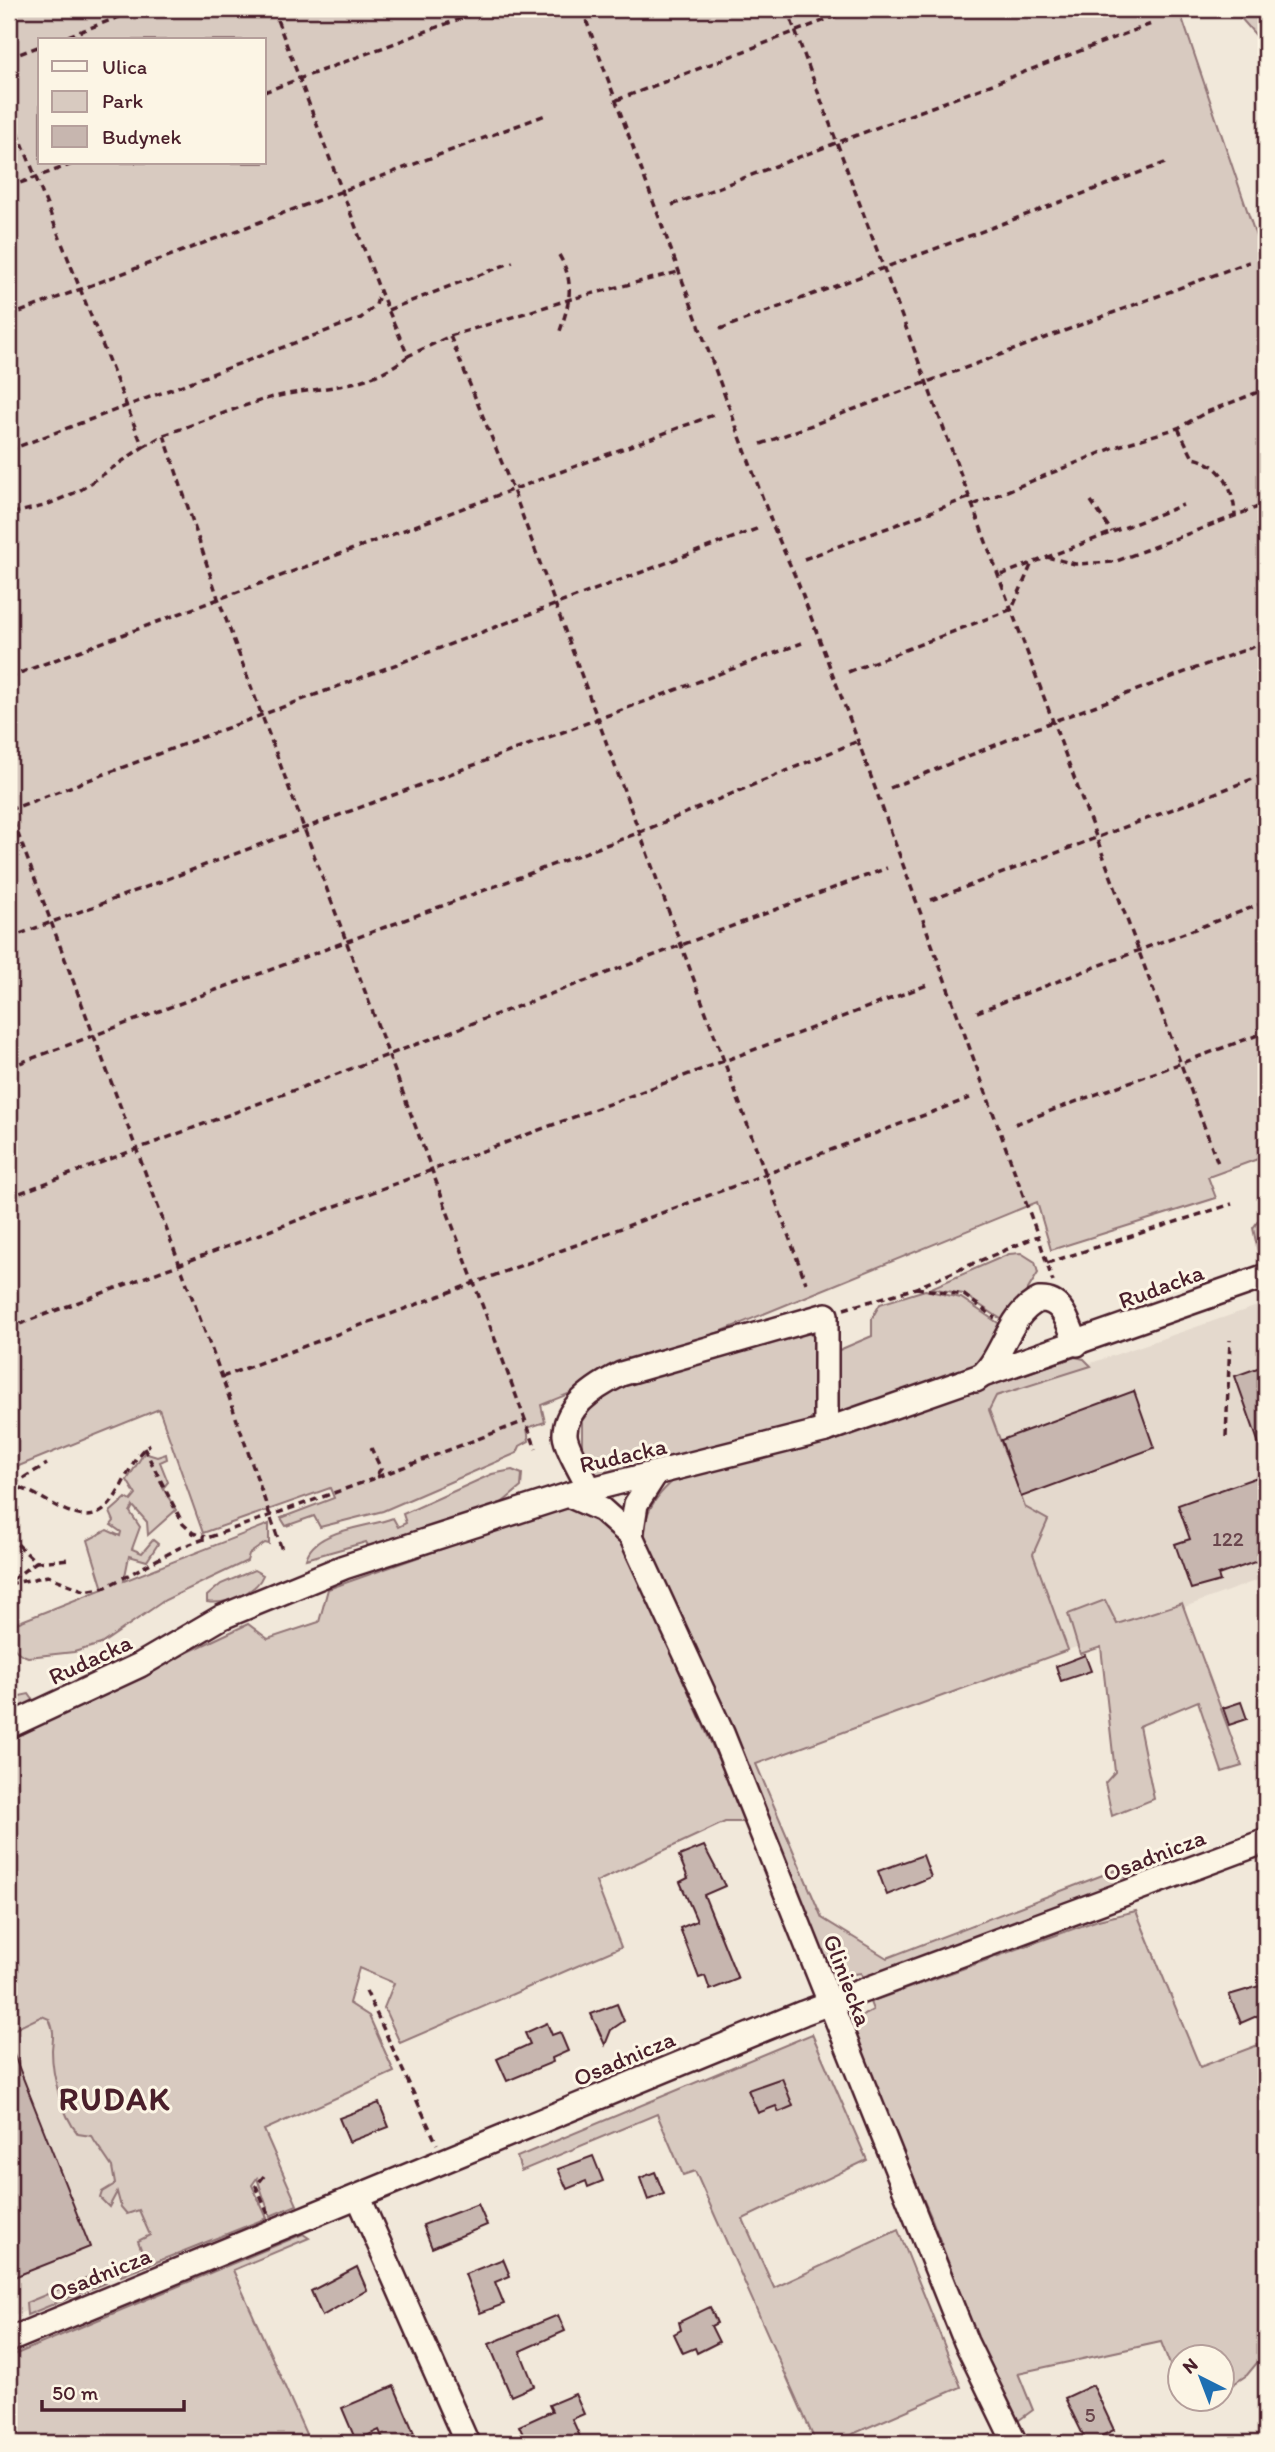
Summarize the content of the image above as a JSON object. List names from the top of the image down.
{
  "streets": {
    "street": ["Rudacka", "Osadnicza", "Gliniecka"]
  },
  "crossings": [
    ["Rudacka", "Gliniecka"],
    ["Osadnicza", "Gliniecka"]
  ],
  "districts": ["RUDAK"],
  "house_numbers": ["122", "5"],
  "legend": ["Ulica", "Park", "Budynek"],
  "scale_bar": "50 m",
  "north": "top left"
}
